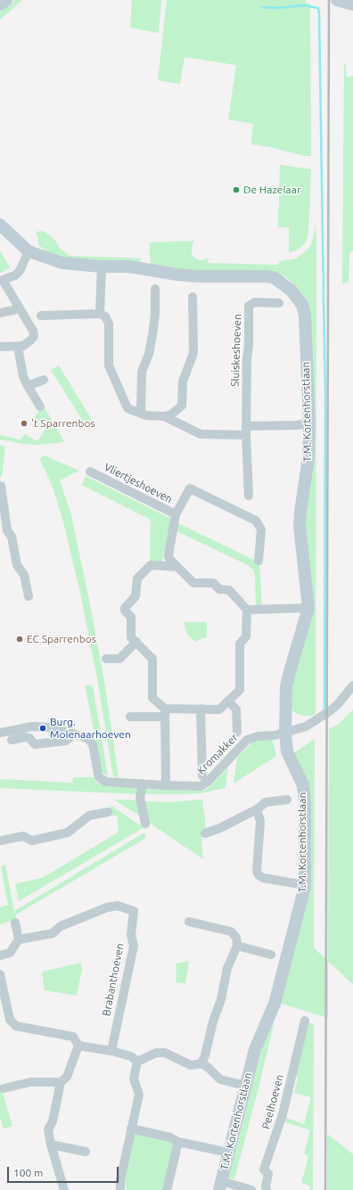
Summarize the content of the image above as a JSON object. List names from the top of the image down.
{
  "streets": {
    "street": [
      "Sluiskeshoeven",
      "T.M. Kortenhorstlaan",
      "Vliertjeshoeven",
      "Kromakker",
      "Brabanthoeven",
      "Peelhoeven"
    ]
  },
  "crossings": [
    ["T.M. Kortenhorstlaan", "Kromakker"]
  ],
  "places": [
    "De Hazelaar",
    "'t Sparrenbos",
    "EC Sparrenbos",
    "Burg. Molenaarhoeven"
  ],
  "scale_bar": "100 m"
}
